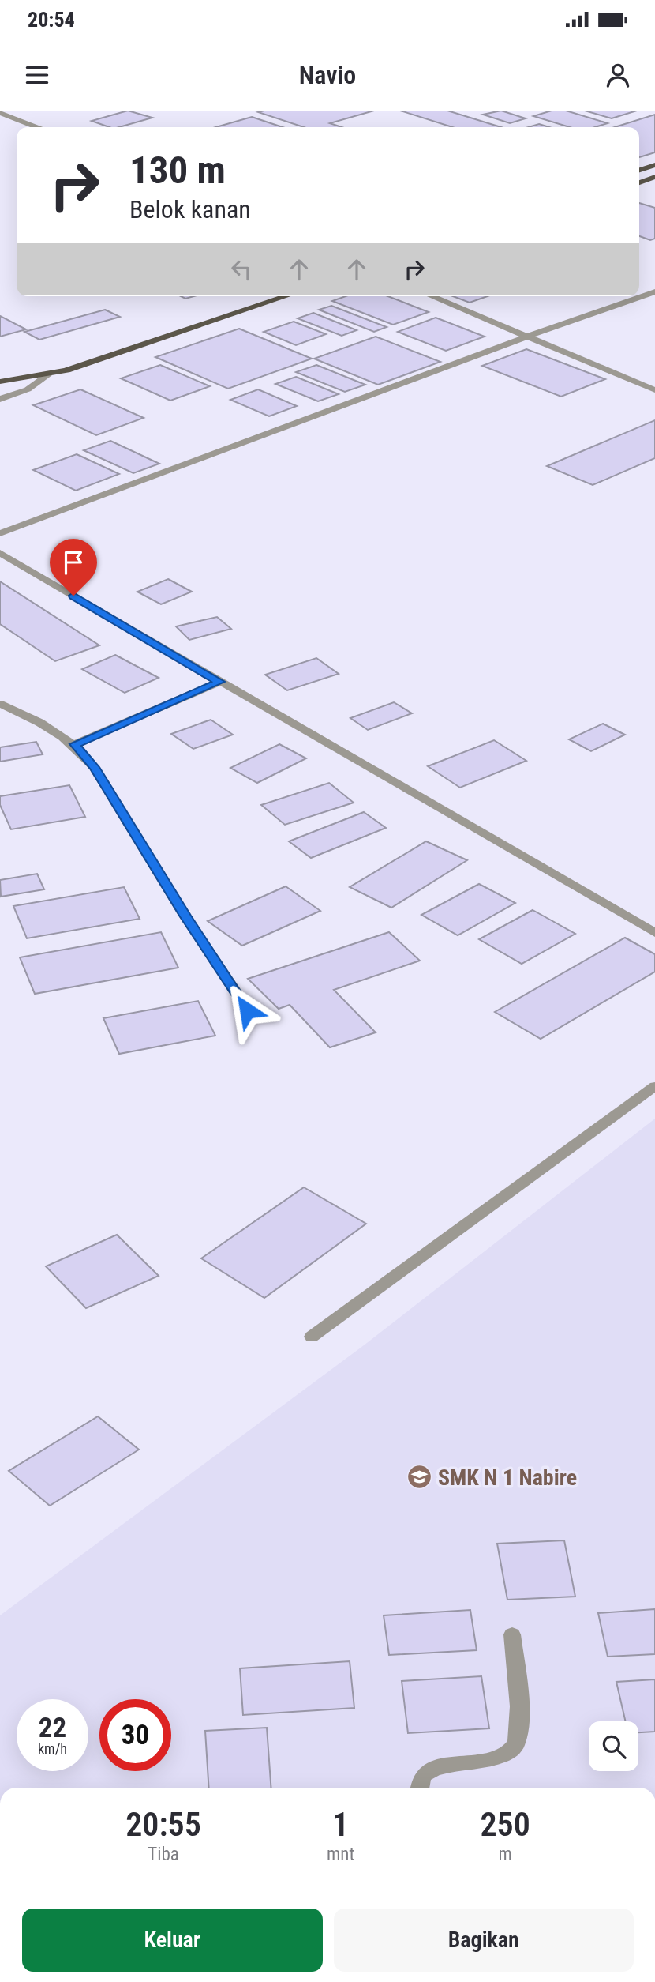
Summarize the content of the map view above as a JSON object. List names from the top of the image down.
{
  "places": {
    "school or university": ["SMK N 1 Nabire"]
  },
  "page": {
    "status": "20:54",
    "header": "Navio",
    "turn": ["130 m", "Belok kanan"],
    "speed": "22 km/h",
    "limit": "30",
    "eta": [
      "20:55",
      "Tiba",
      "1",
      "mnt",
      "250",
      "m"
    ],
    "buttons": ["Keluar", "Bagikan"]
  }
}
